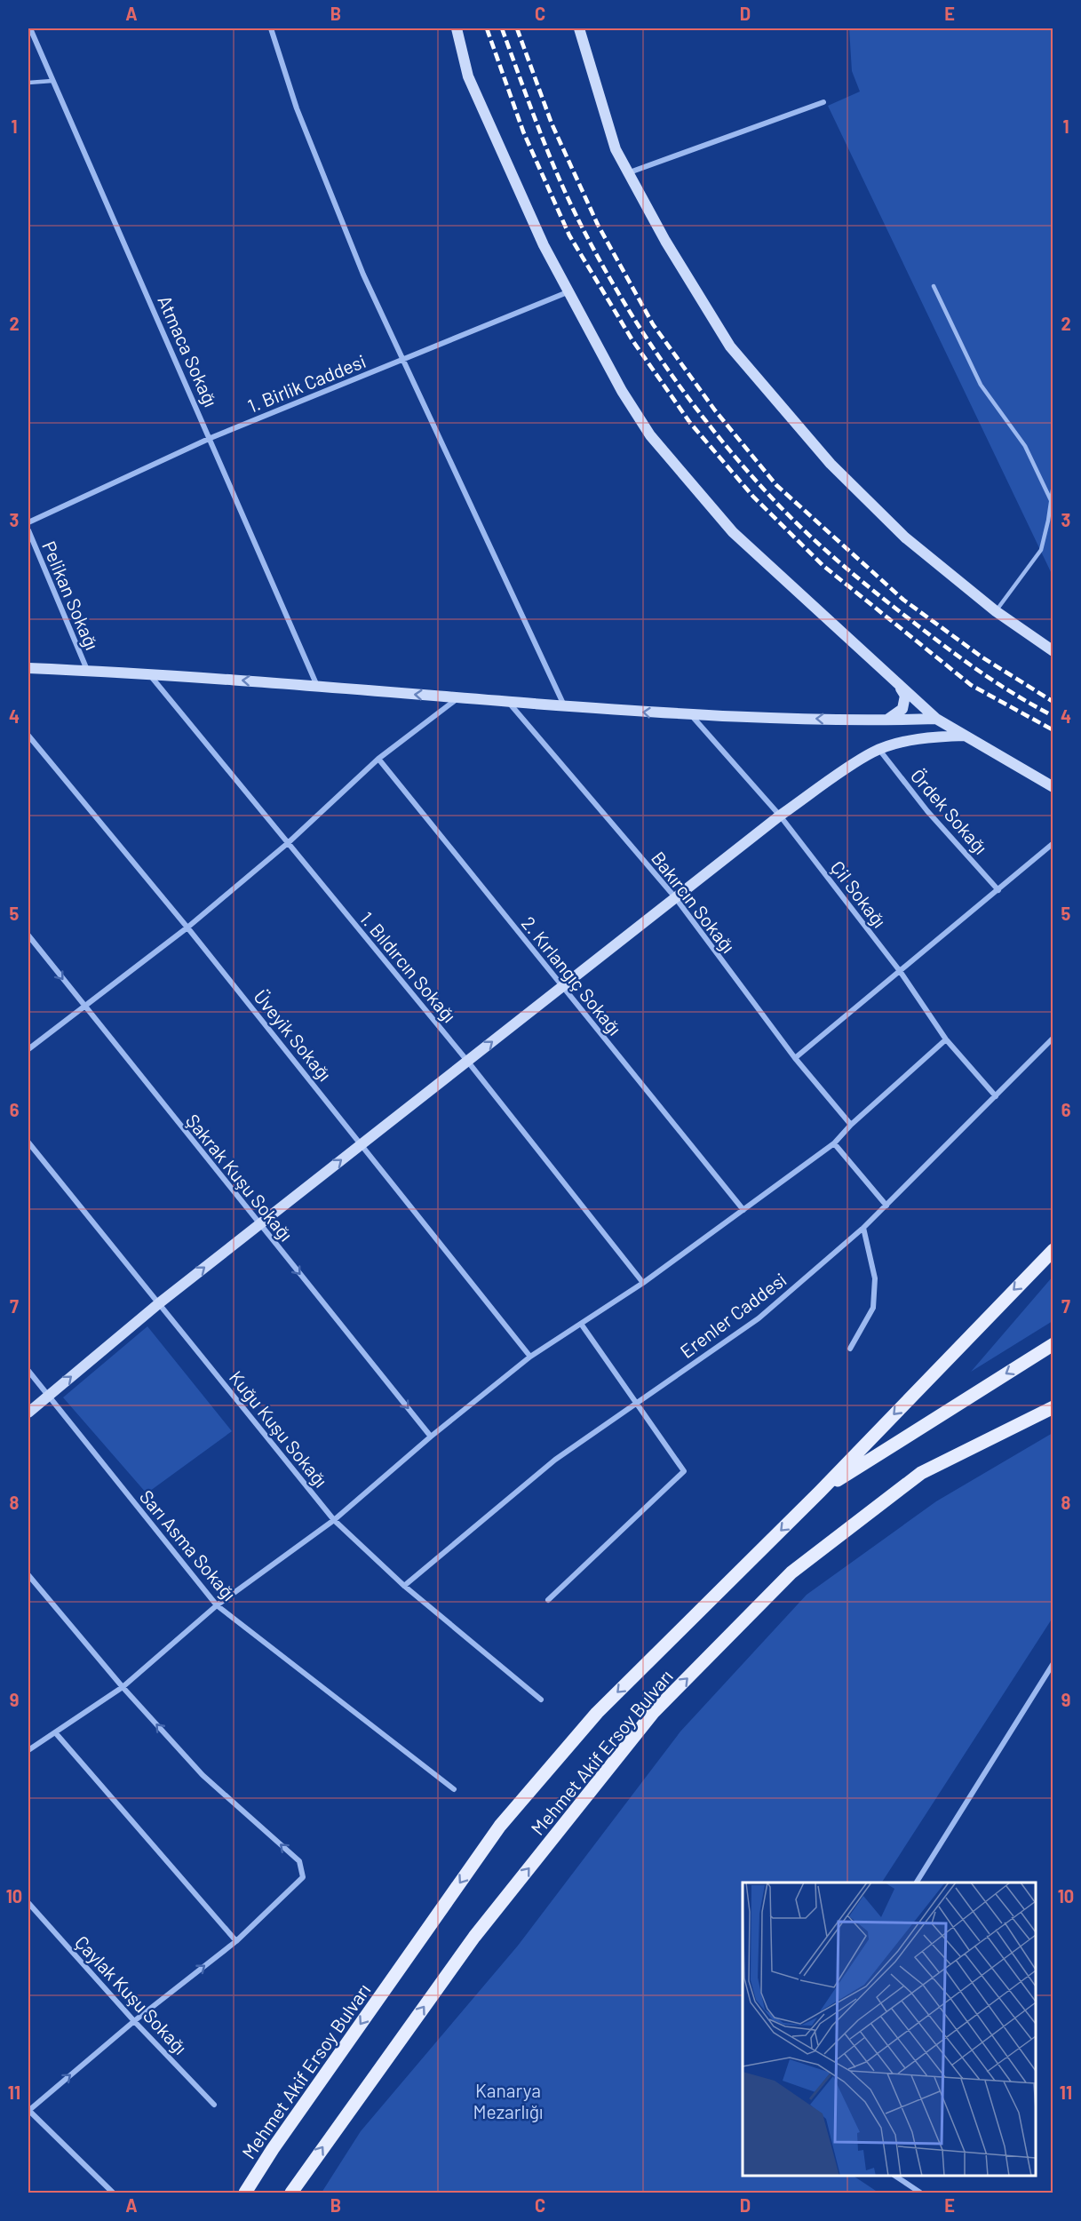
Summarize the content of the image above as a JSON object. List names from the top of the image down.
{
  "streets": {
    "main road": ["Mehmet Akif Ersoy Bulvarı"],
    "street": [
      "Atmaca Sokağı",
      "1. Birlik Caddesi",
      "Pelikan Sokağı",
      "Ördek Sokağı",
      "Çil Sokağı",
      "Bakırcın Sokağı",
      "1. Bıldırcın Sokağı",
      "2. Kırlangıç Sokağı",
      "Üveyik Sokağı",
      "Şakrak Kuşu Sokağı",
      "Erenler Caddesi",
      "Kuğu Kuşu Sokağı",
      "Sarı Asma Sokağı",
      "Çaylak Kuşu Sokağı"
    ]
  },
  "crossings": [
    ["Atmaca Sokağı", "1. Birlik Caddesi"],
    ["Çil Sokağı", "Erenler Caddesi"],
    ["Erenler Caddesi", "Kuğu Kuşu Sokağı"]
  ],
  "one_way": ["Şakrak Kuşu Sokağı"],
  "parks": ["Kanarya Mezarlığı"],
  "grid": {
    "columns": [
      "A",
      "B",
      "C",
      "D",
      "E"
    ],
    "rows": [
      "1",
      "2",
      "3",
      "4",
      "5",
      "6",
      "7",
      "8",
      "9",
      "10",
      "11"
    ]
  }
}
